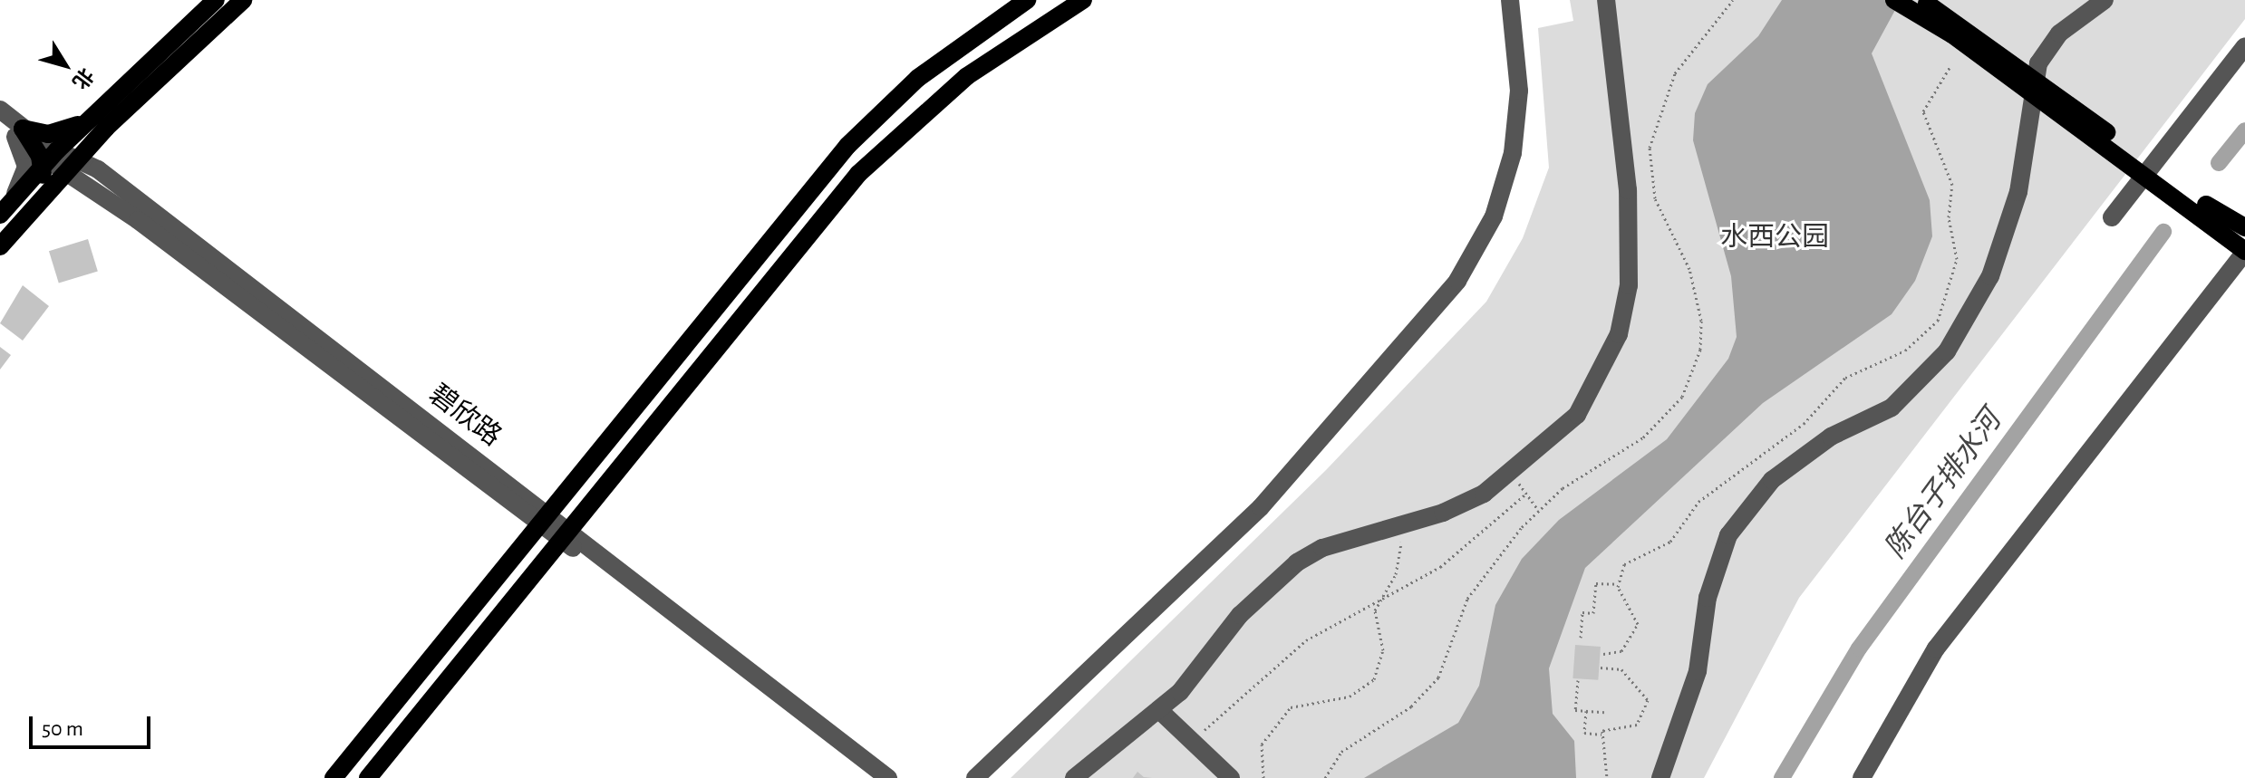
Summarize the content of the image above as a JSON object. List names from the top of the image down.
{
  "streets": {
    "street": ["碧欣路"]
  },
  "water": ["陈台子排水河"],
  "parks": ["水西公园"],
  "scale_bar": "50 m",
  "north": "bottom right"
}
